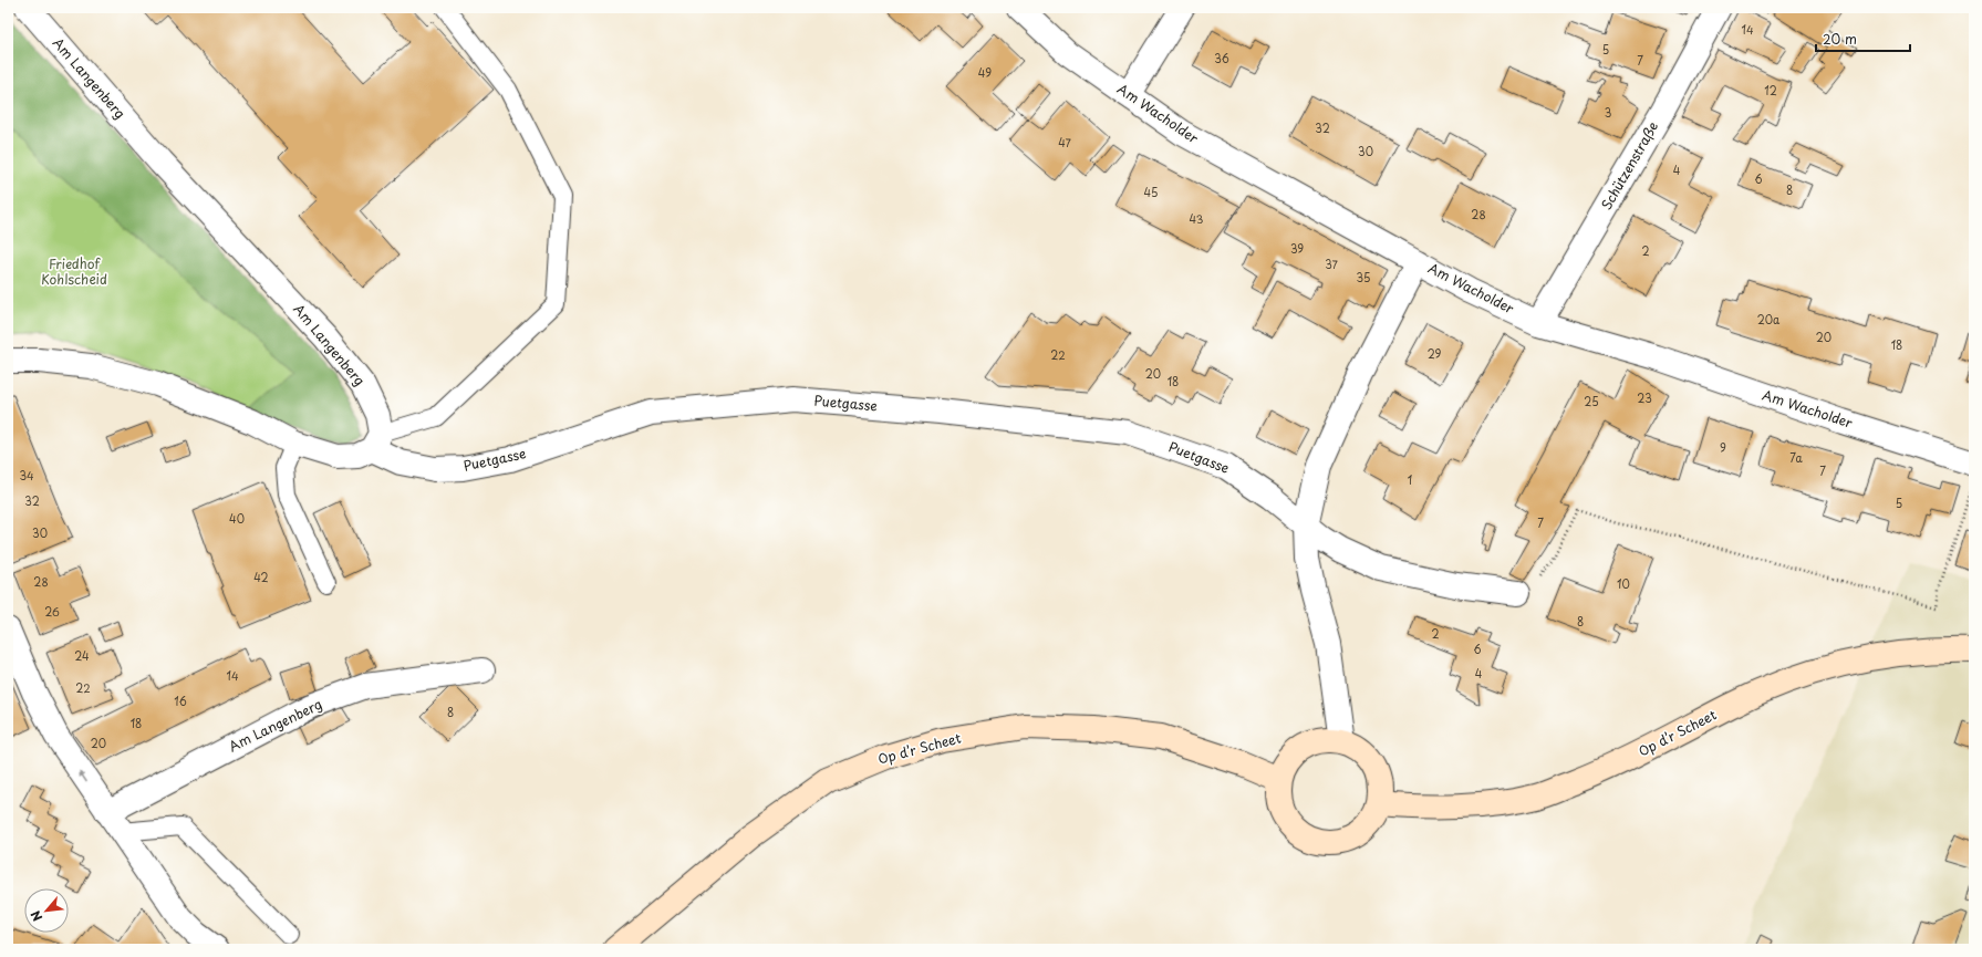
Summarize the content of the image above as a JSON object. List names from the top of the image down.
{
  "streets": {
    "street": [
      "Am Langenberg",
      "Am Wacholder",
      "Schützenstraße",
      "Puetgasse",
      "Op d’r Scheet"
    ]
  },
  "crossings": [
    ["Am Langenberg", "Puetgasse"],
    ["Am Wacholder", "Schützenstraße"]
  ],
  "parks": ["Friedhof Kohlscheid"],
  "house_numbers": [
    "14",
    "5",
    "36",
    "7",
    "49",
    "12",
    "3",
    "32",
    "47",
    "30",
    "4",
    "6",
    "8",
    "45",
    "28",
    "43",
    "39",
    "2",
    "37",
    "35",
    "20a",
    "20",
    "18",
    "29",
    "22",
    "20",
    "18",
    "23",
    "25",
    "9",
    "7a",
    "7",
    "34",
    "1",
    "32",
    "5",
    "40",
    "7",
    "30",
    "42",
    "28",
    "10",
    "26",
    "8",
    "2",
    "6",
    "24",
    "4",
    "14",
    "22",
    "16",
    "8",
    "18",
    "20"
  ],
  "scale_bar": "20 m",
  "north": "bottom left"
}
